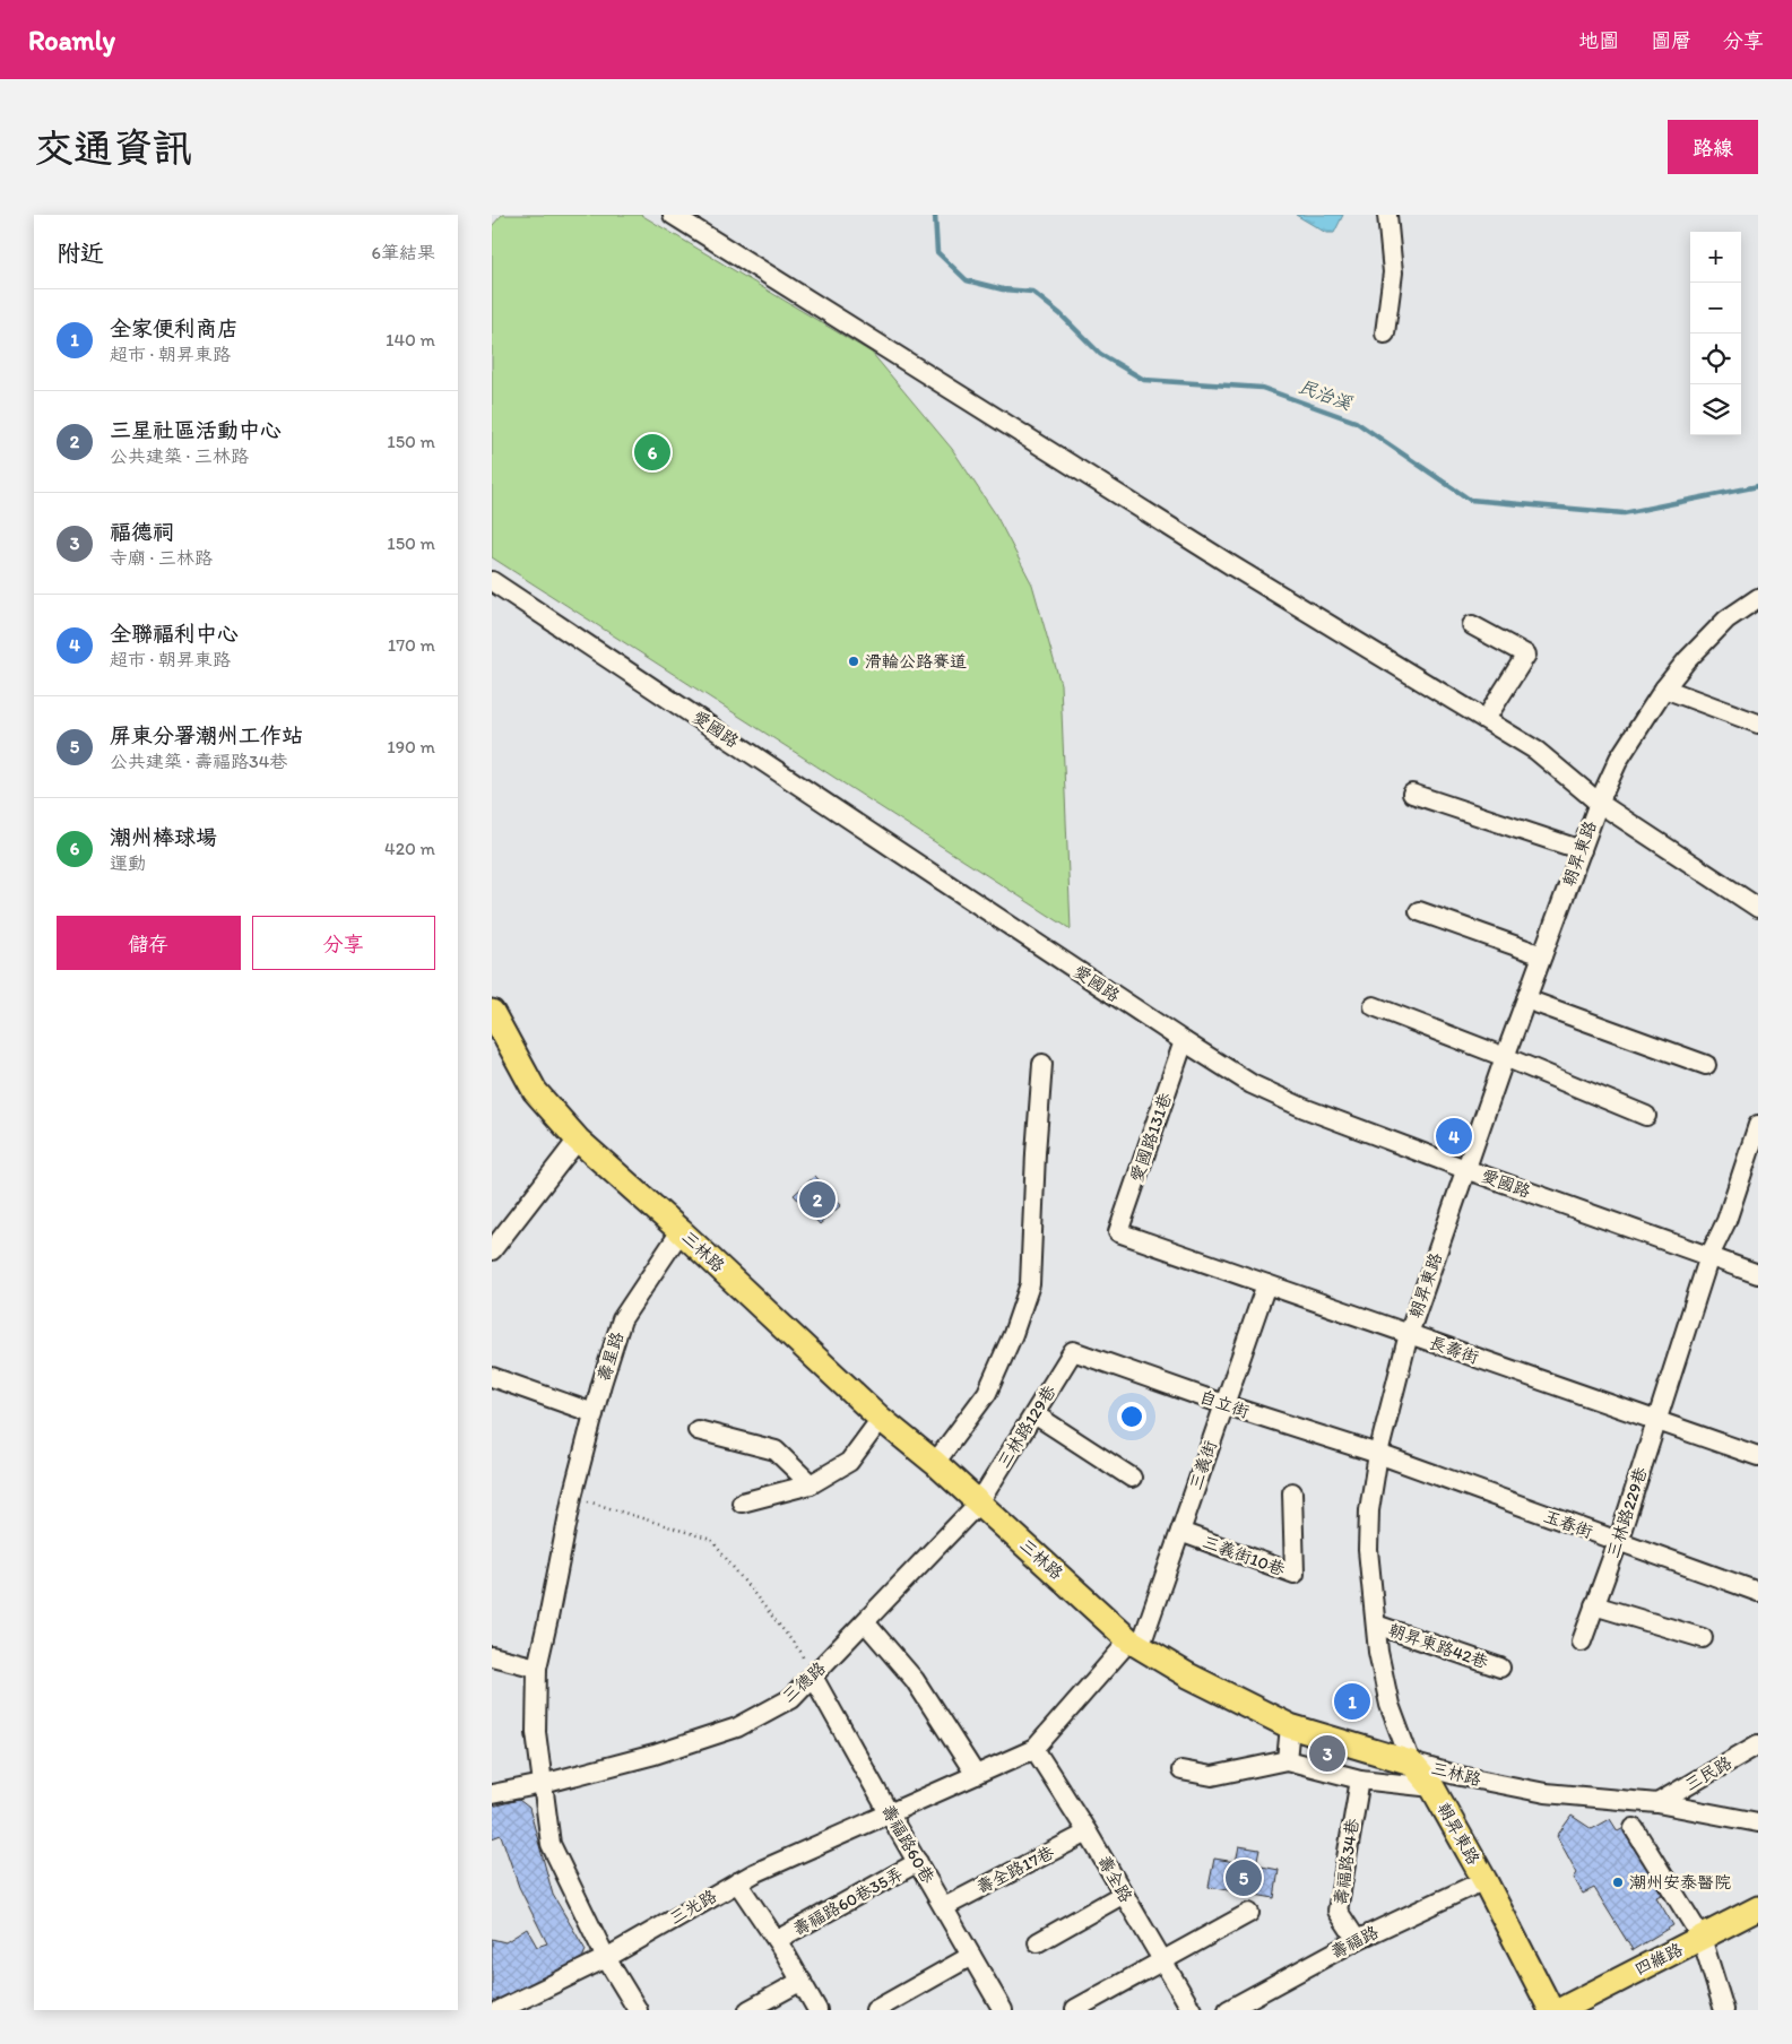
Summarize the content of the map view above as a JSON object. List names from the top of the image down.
{
  "streets": {
    "main road": ["朝昇東路", "三林路", "四維路"],
    "street": [
      "愛國路",
      "愛國路131巷",
      "長壽街",
      "壽星路",
      "自立街",
      "三林路129巷",
      "三義街",
      "三林路229巷",
      "玉春街",
      "三義街10巷",
      "朝昇東路42巷",
      "三德路",
      "三民路",
      "壽福路60巷",
      "壽福路34巷",
      "壽全路17巷",
      "壽全路",
      "壽福路60巷35弄",
      "三光路",
      "壽福路"
    ]
  },
  "crossings": [
    ["愛國路", "朝昇東路"],
    ["愛國路", "愛國路131巷"],
    ["愛國路", "三林路229巷"],
    ["朝昇東路", "三林路"],
    ["朝昇東路", "長壽街"],
    ["朝昇東路", "自立街"],
    ["朝昇東路", "玉春街"],
    ["朝昇東路", "朝昇東路42巷"],
    ["朝昇東路", "壽福路"],
    ["愛國路131巷", "長壽街"],
    ["三林路", "壽星路"],
    ["三林路", "三林路129巷"],
    ["三林路", "三義街"],
    ["三林路", "三德路"],
    ["三林路", "三民路"],
    ["長壽街", "三義街"],
    ["長壽街", "三林路229巷"],
    ["自立街", "三林路129巷"],
    ["自立街", "三義街"],
    ["自立街", "玉春街"],
    ["三林路129巷", "三德路"],
    ["三義街", "三義街10巷"],
    ["三林路229巷", "玉春街"],
    ["三德路", "壽福路60巷"],
    ["壽福路60巷", "壽全路17巷"],
    ["壽福路60巷", "壽福路60巷35弄"],
    ["壽福路60巷", "三光路"],
    ["壽福路34巷", "壽福路"],
    ["壽全路17巷", "壽全路"]
  ],
  "water": ["民治溪"],
  "places": ["滑輪公路賽道", "潮州安泰醫院"],
  "page": {
    "header": "Roamly",
    "nav": ["地圖", "圖層", "分享"],
    "buttons": [
      "路線",
      ["儲存", "分享"]
    ],
    "title": "交通資訊",
    "heading": ["附近", "6筆結果"],
    "map_buttons": ["+", "−"],
    "list": [
      {
        "mark": "1",
        "name": "全家便利商店",
        "note": "超市 · 朝昇東路",
        "value": "140 m"
      },
      {
        "mark": "2",
        "name": "三星社區活動中心",
        "note": "公共建築 · 三林路",
        "value": "150 m"
      },
      {
        "mark": "3",
        "name": "福德祠",
        "note": "寺廟 · 三林路",
        "value": "150 m"
      },
      {
        "mark": "4",
        "name": "全聯福利中心",
        "note": "超市 · 朝昇東路",
        "value": "170 m"
      },
      {
        "mark": "5",
        "name": "屏東分署潮州工作站",
        "note": "公共建築 · 壽福路34巷",
        "value": "190 m"
      },
      {
        "mark": "6",
        "name": "潮州棒球場",
        "note": "運動",
        "value": "420 m"
      }
    ],
    "pins": [
      "6",
      "4",
      "2",
      "1",
      "3",
      "5"
    ]
  }
}
